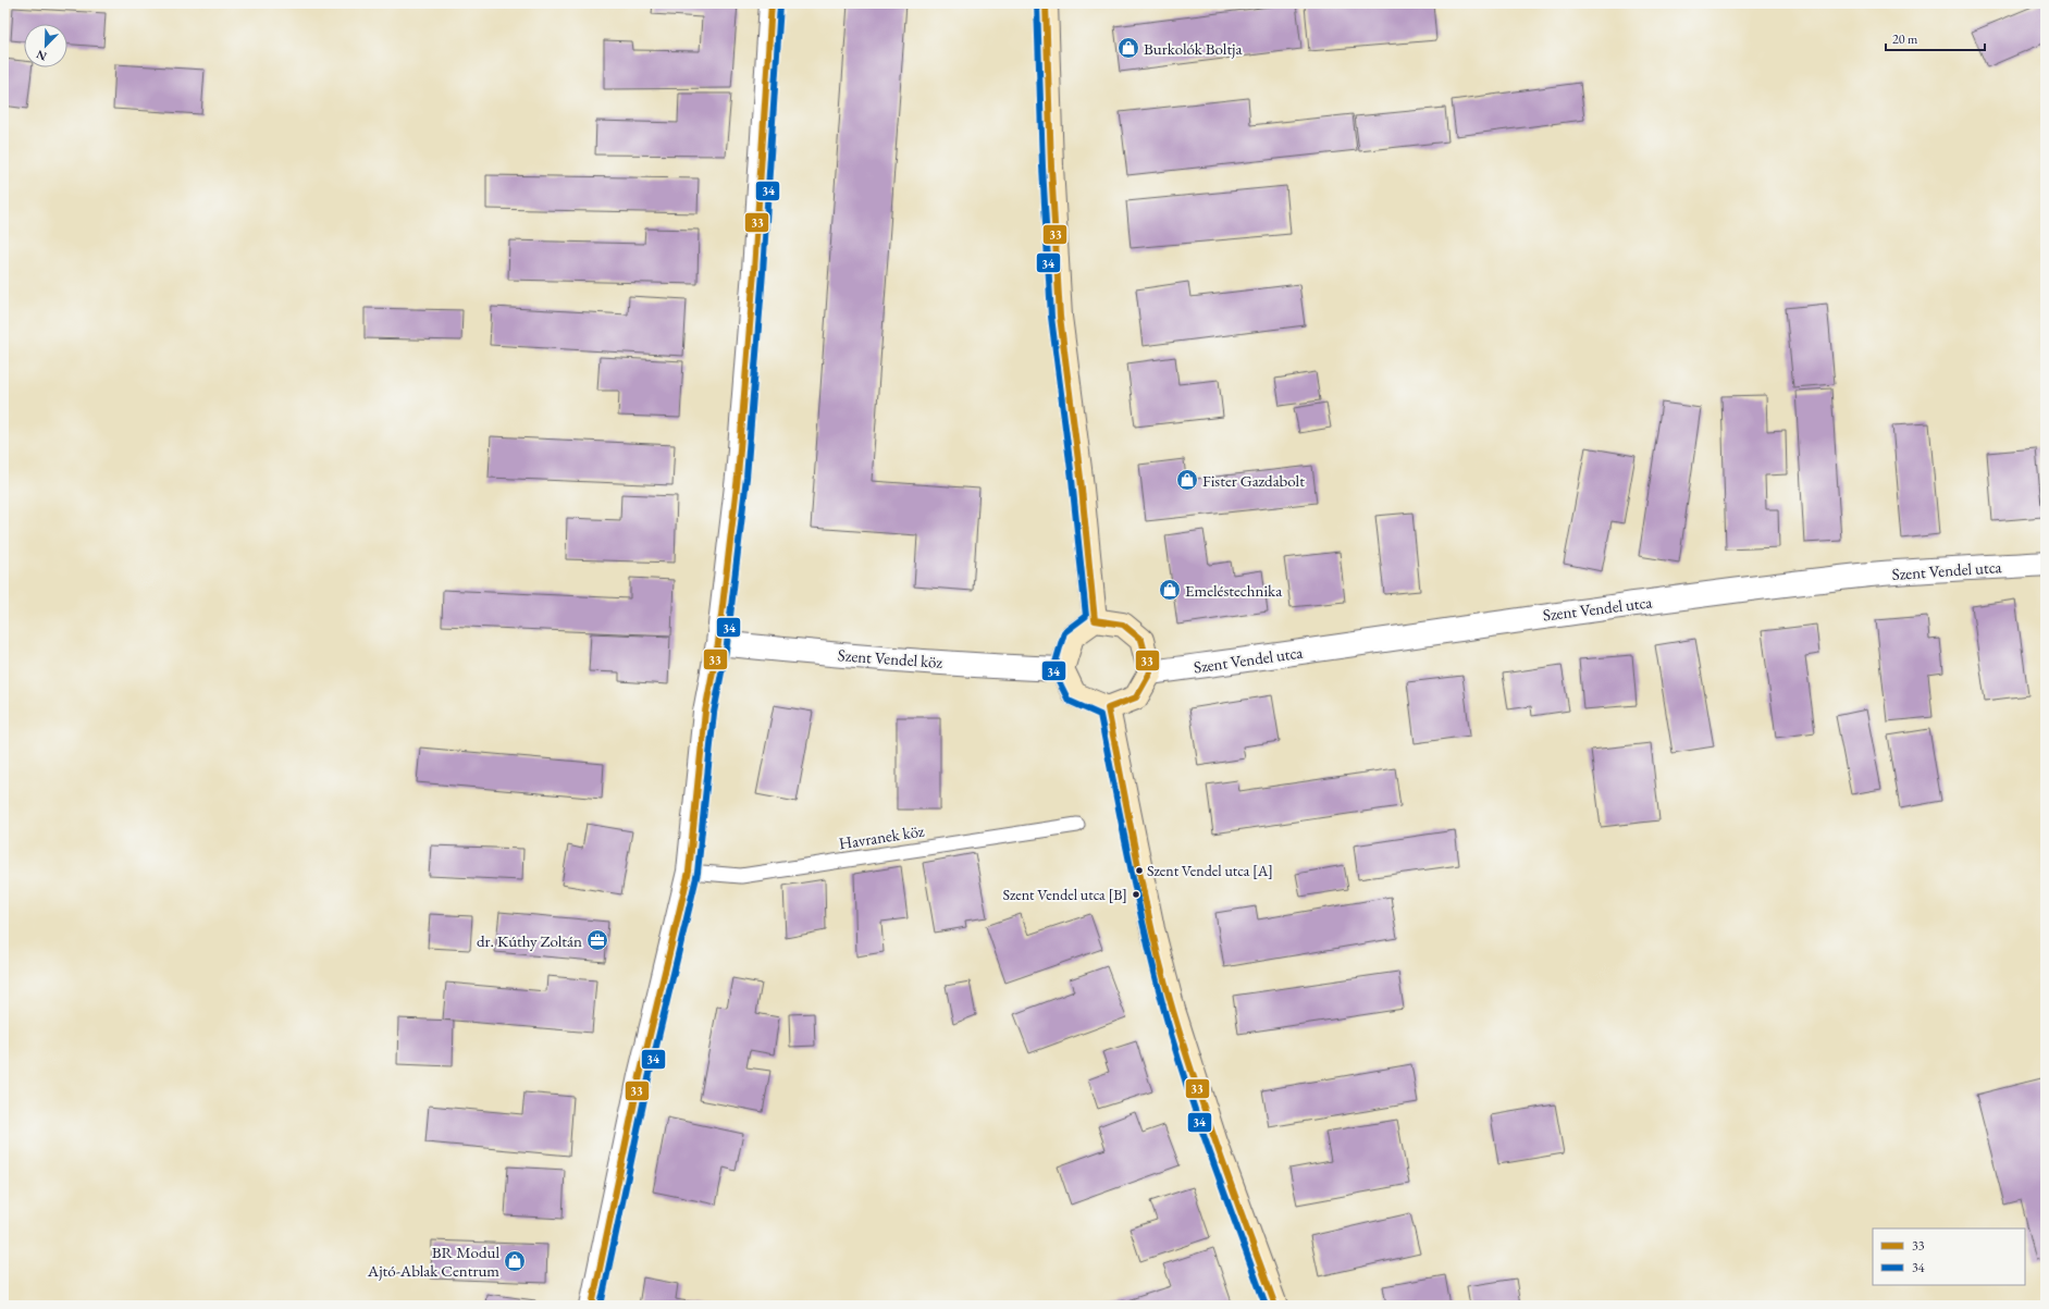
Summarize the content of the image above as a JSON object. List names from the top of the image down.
{
  "streets": {
    "street": ["Szent Vendel utca", "Szent Vendel köz"],
    "lane": ["Havranek köz"]
  },
  "crossings": [
    ["Szent Vendel utca", "Szent Vendel köz"]
  ],
  "places": {
    "shop": [
      "Burkolók Boltja",
      "Fister Gazdabolt",
      "Emeléstechnika",
      "BR Modul Ajtó-Ablak Centrum"
    ],
    "other": ["Szent Vendel utca [A]", "Szent Vendel utca [B]"],
    "office": ["dr. Kúthy Zoltán"]
  },
  "lines": ["transit line 33", "transit line 34"],
  "legend": ["33", "34"],
  "scale_bar": "20 m",
  "north": "bottom left"
}
